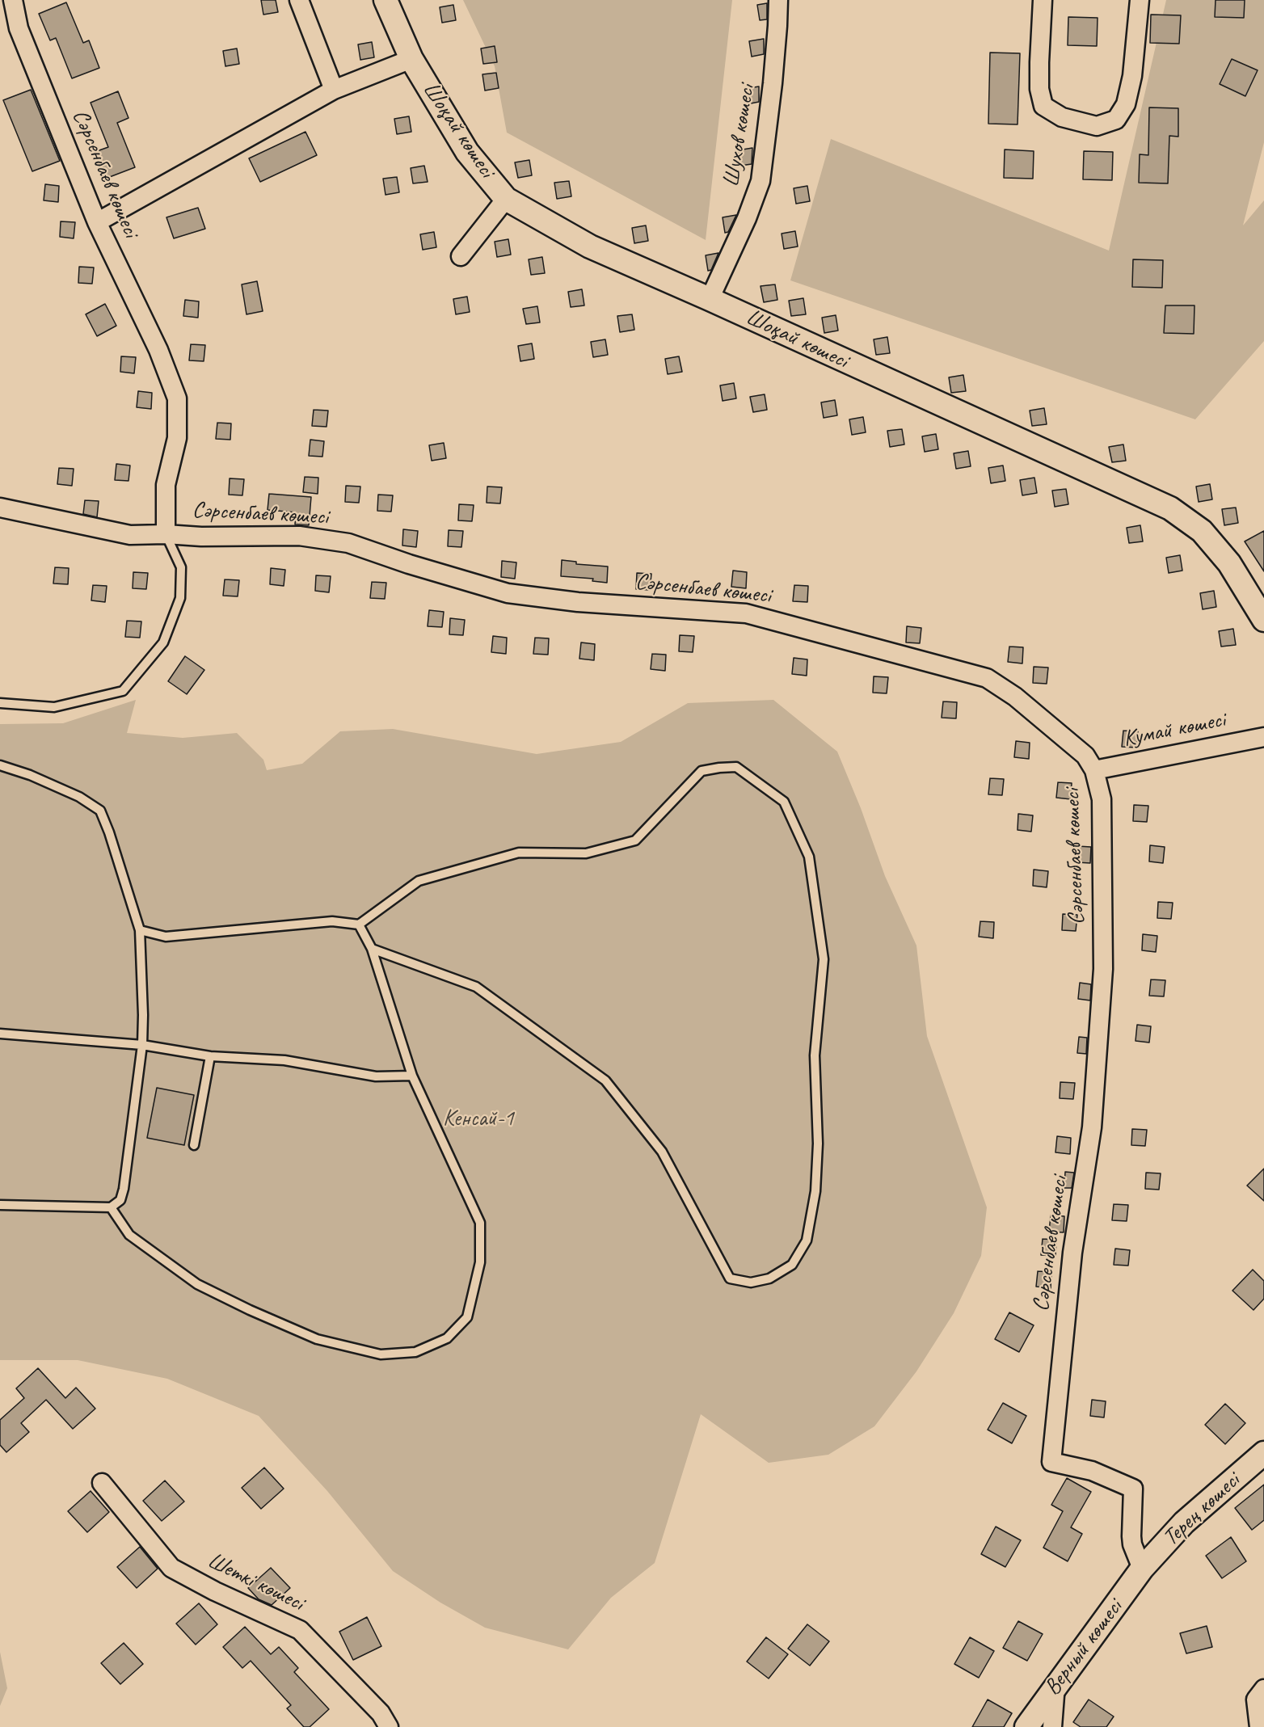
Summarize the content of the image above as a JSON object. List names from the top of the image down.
{
  "streets": {
    "street": [
      "Шоқай көшесі",
      "Шухов көшесі",
      "Сәрсенбаев көшесі",
      "Кумай көшесі",
      "Терең көшесі",
      "Шеткі көшесі",
      "Верный көшесі"
    ]
  },
  "crossings": [
    ["Шоқай көшесі", "Шухов көшесі"],
    ["Сәрсенбаев көшесі", "Кумай көшесі"],
    ["Сәрсенбаев көшесі", "Терең көшесі"],
    ["Сәрсенбаев көшесі", "Верный көшесі"],
    ["Терең көшесі", "Верный көшесі"]
  ],
  "parks": ["Кенсай-1"]
}
